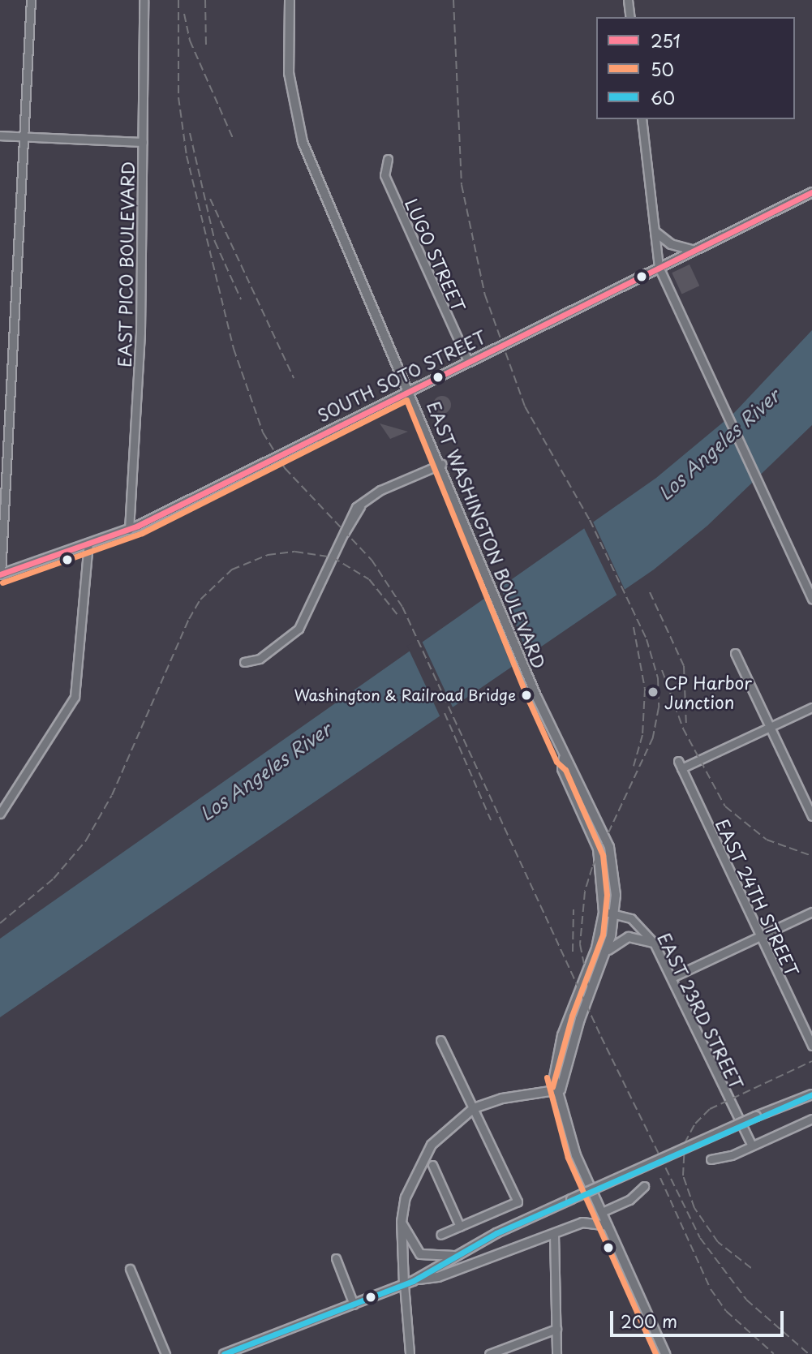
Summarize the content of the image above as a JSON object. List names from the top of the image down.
{
  "streets": {
    "main road": ["SOUTH SOTO STREET", "EAST WASHINGTON BOULEVARD"],
    "street": [
      "LUGO STREET",
      "EAST PICO BOULEVARD",
      "EAST 24TH STREET",
      "EAST 23RD STREET"
    ]
  },
  "crossings": [
    ["LUGO STREET", "SOUTH SOTO STREET"],
    ["EAST PICO BOULEVARD", "SOUTH SOTO STREET"],
    ["SOUTH SOTO STREET", "EAST WASHINGTON BOULEVARD"],
    ["EAST WASHINGTON BOULEVARD", "EAST 23RD STREET"]
  ],
  "water": ["Los Angeles River"],
  "places": ["CP Harbor Junction", "Washington & Railroad Bridge"],
  "lines": ["transit line 251", "transit line 50", "transit line 60"],
  "legend": ["251", "50", "60"],
  "scale_bar": "200 m"
}
